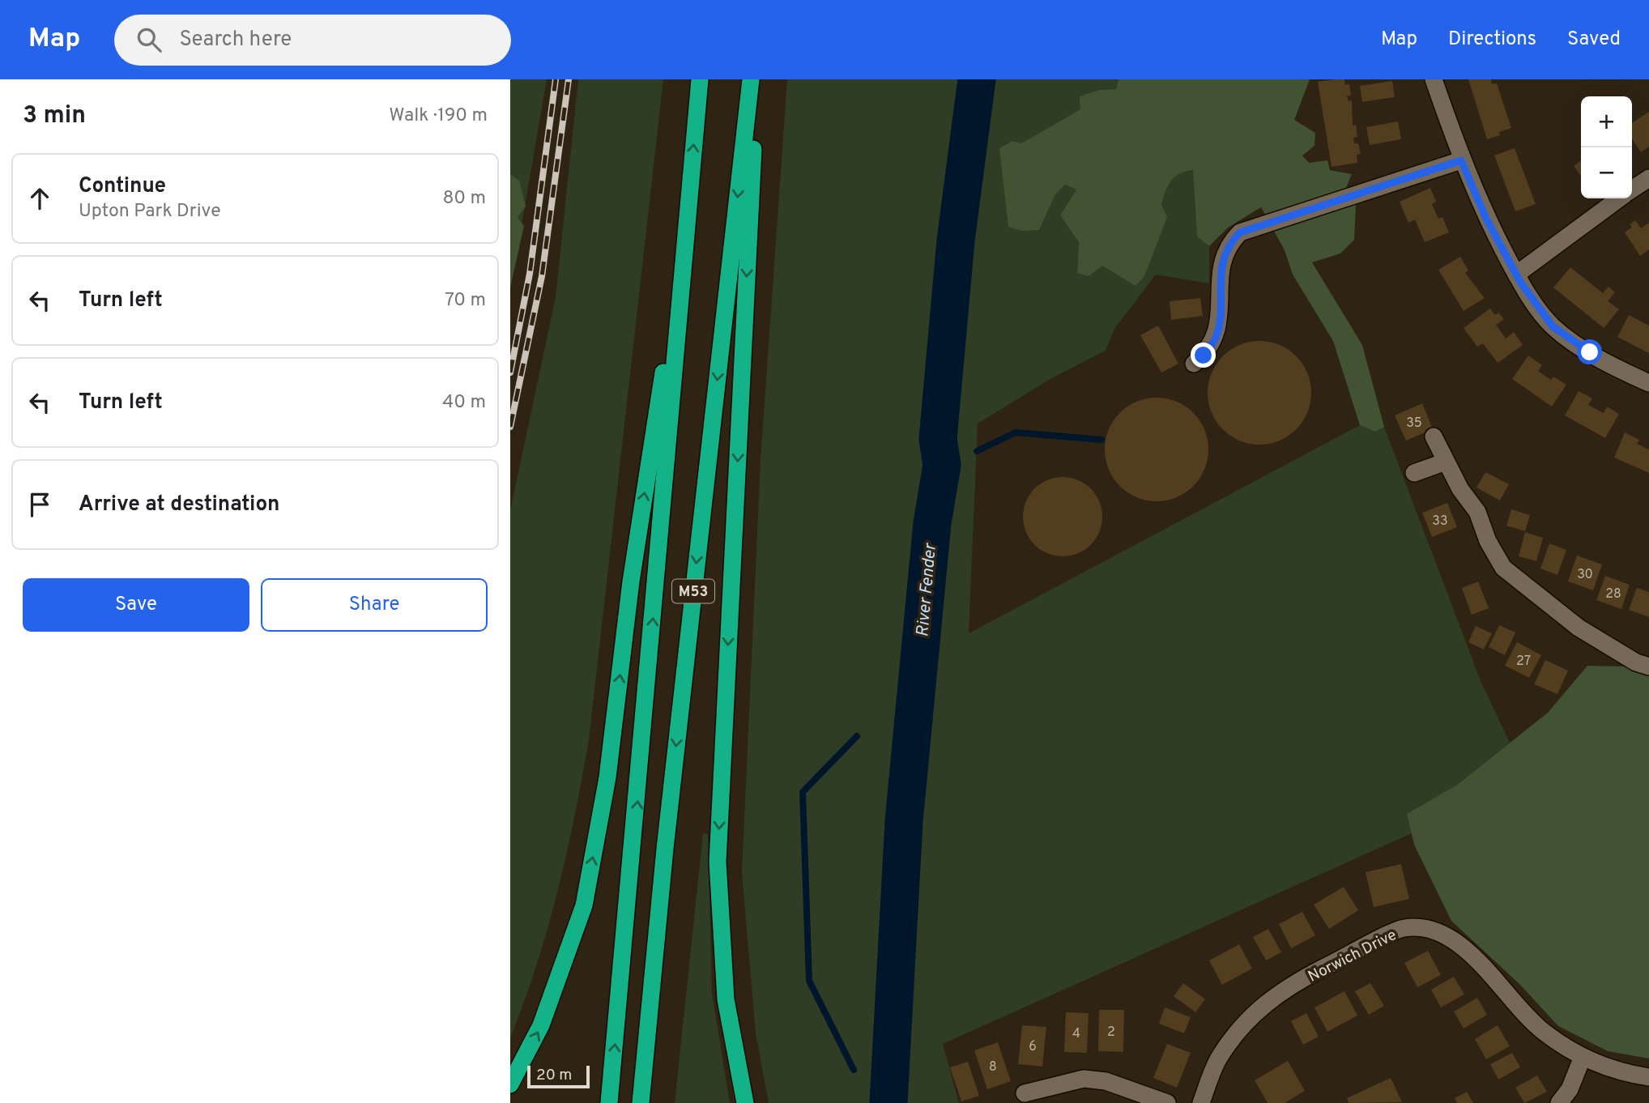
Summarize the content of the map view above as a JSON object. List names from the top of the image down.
{
  "streets": {
    "highway": ["M53"],
    "street": ["Norwich Drive"]
  },
  "water": ["River Fender"],
  "house_numbers": [
    "35",
    "33",
    "30",
    "28",
    "27",
    "2",
    "4",
    "6",
    "8"
  ],
  "scale_bar": "20 m",
  "page": {
    "header": "Map",
    "search": "Search here",
    "nav": ["Map", "Directions", "Saved"],
    "heading": ["3 min", "Walk · 190 m"],
    "map_buttons": ["+", "−"],
    "list": [
      ["Continue", "Upton Park Drive", "80 m"],
      ["Turn left", "70 m"],
      ["Turn left", "40 m"],
      "Arrive at destination"
    ],
    "buttons": ["Save", "Share"],
    "scale": "20 m"
  }
}
